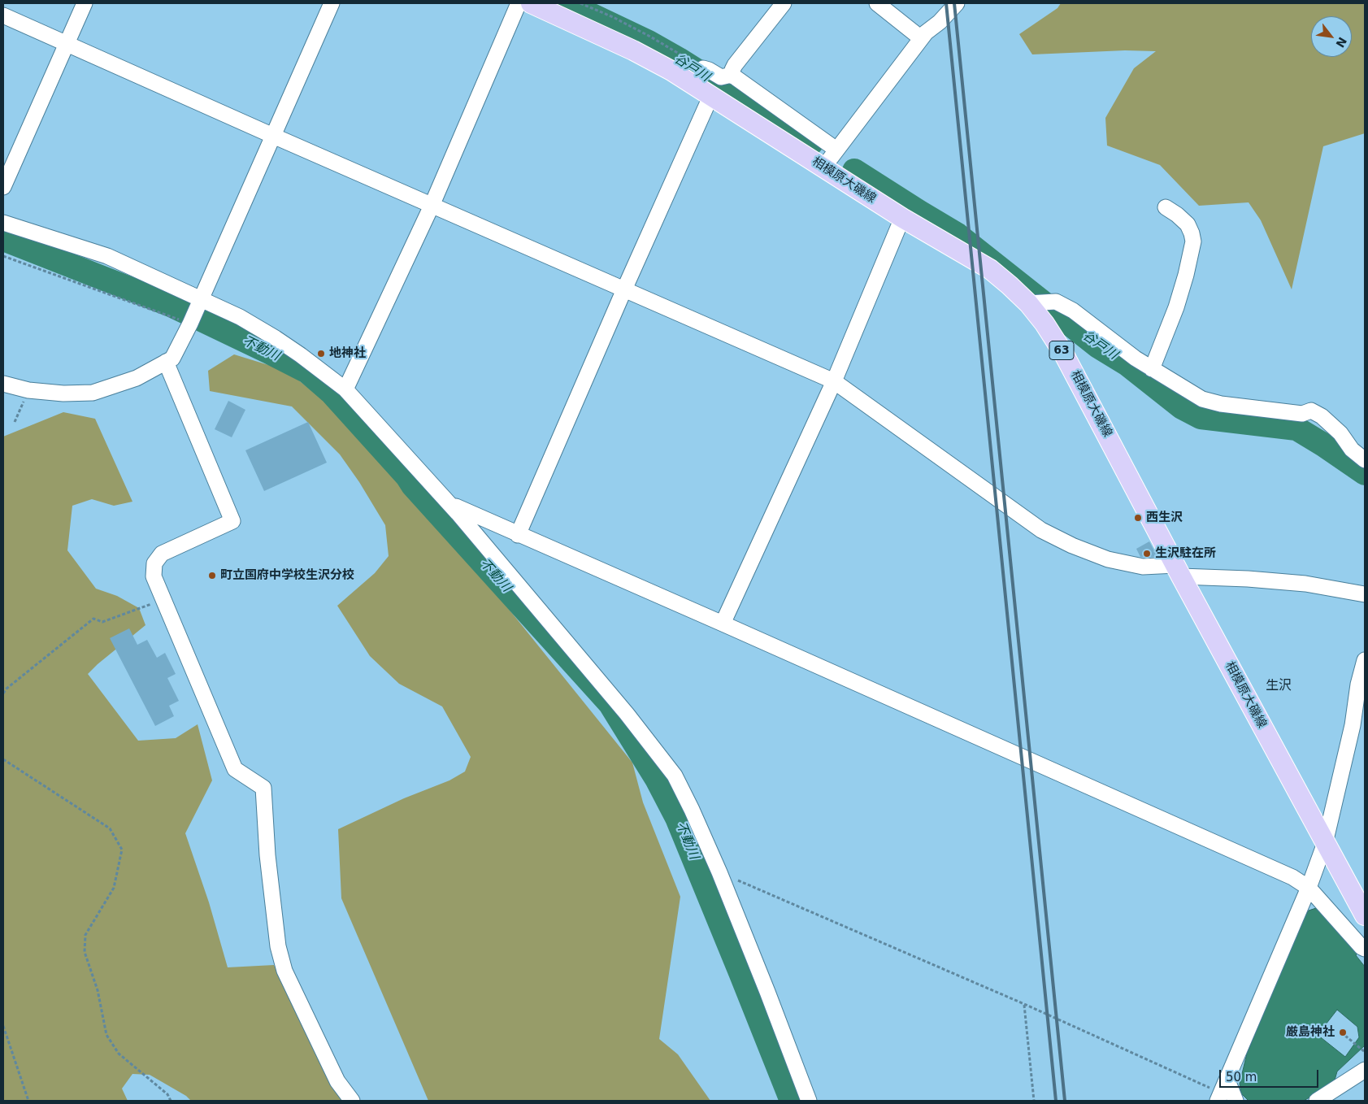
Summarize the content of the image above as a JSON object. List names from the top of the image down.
{
  "streets": {
    "main road": ["相模原大磯線", "63"]
  },
  "districts": ["生沢"],
  "water": ["谷戸川", "不動川"],
  "places": [
    "地神社",
    "西生沢",
    "生沢駐在所",
    "町立国府中学校生沢分校",
    "厳島神社"
  ],
  "scale_bar": "50 m",
  "north": "bottom right"
}
